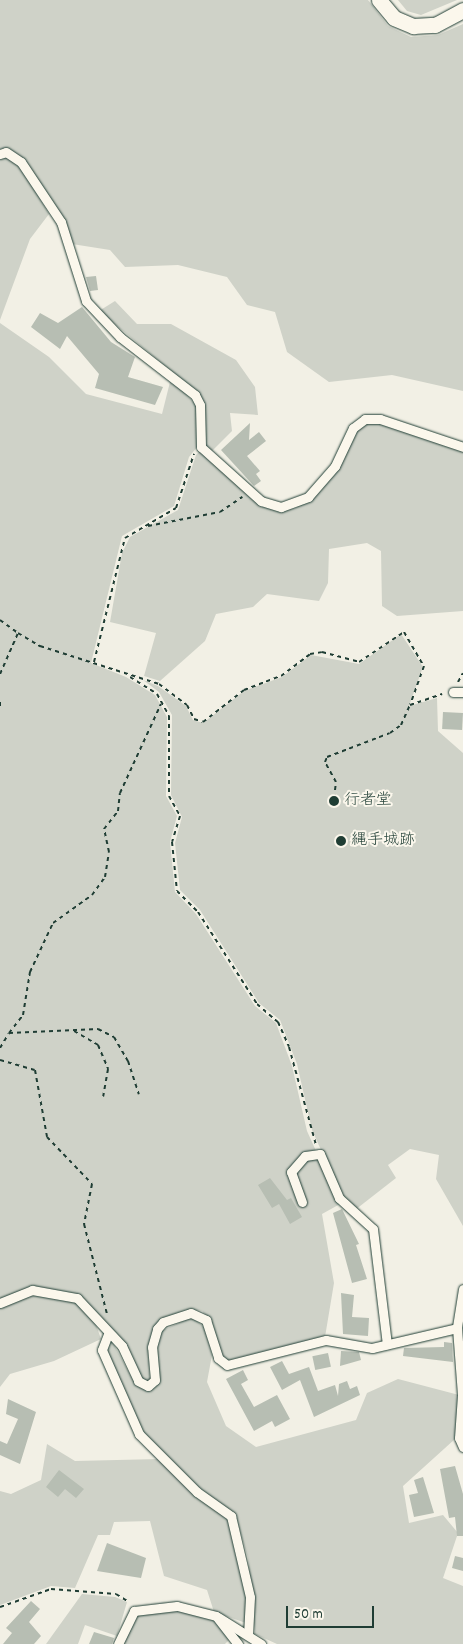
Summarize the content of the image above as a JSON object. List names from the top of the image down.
{
  "places": ["行者堂", "縄手城跡"],
  "scale_bar": "50 m"
}
